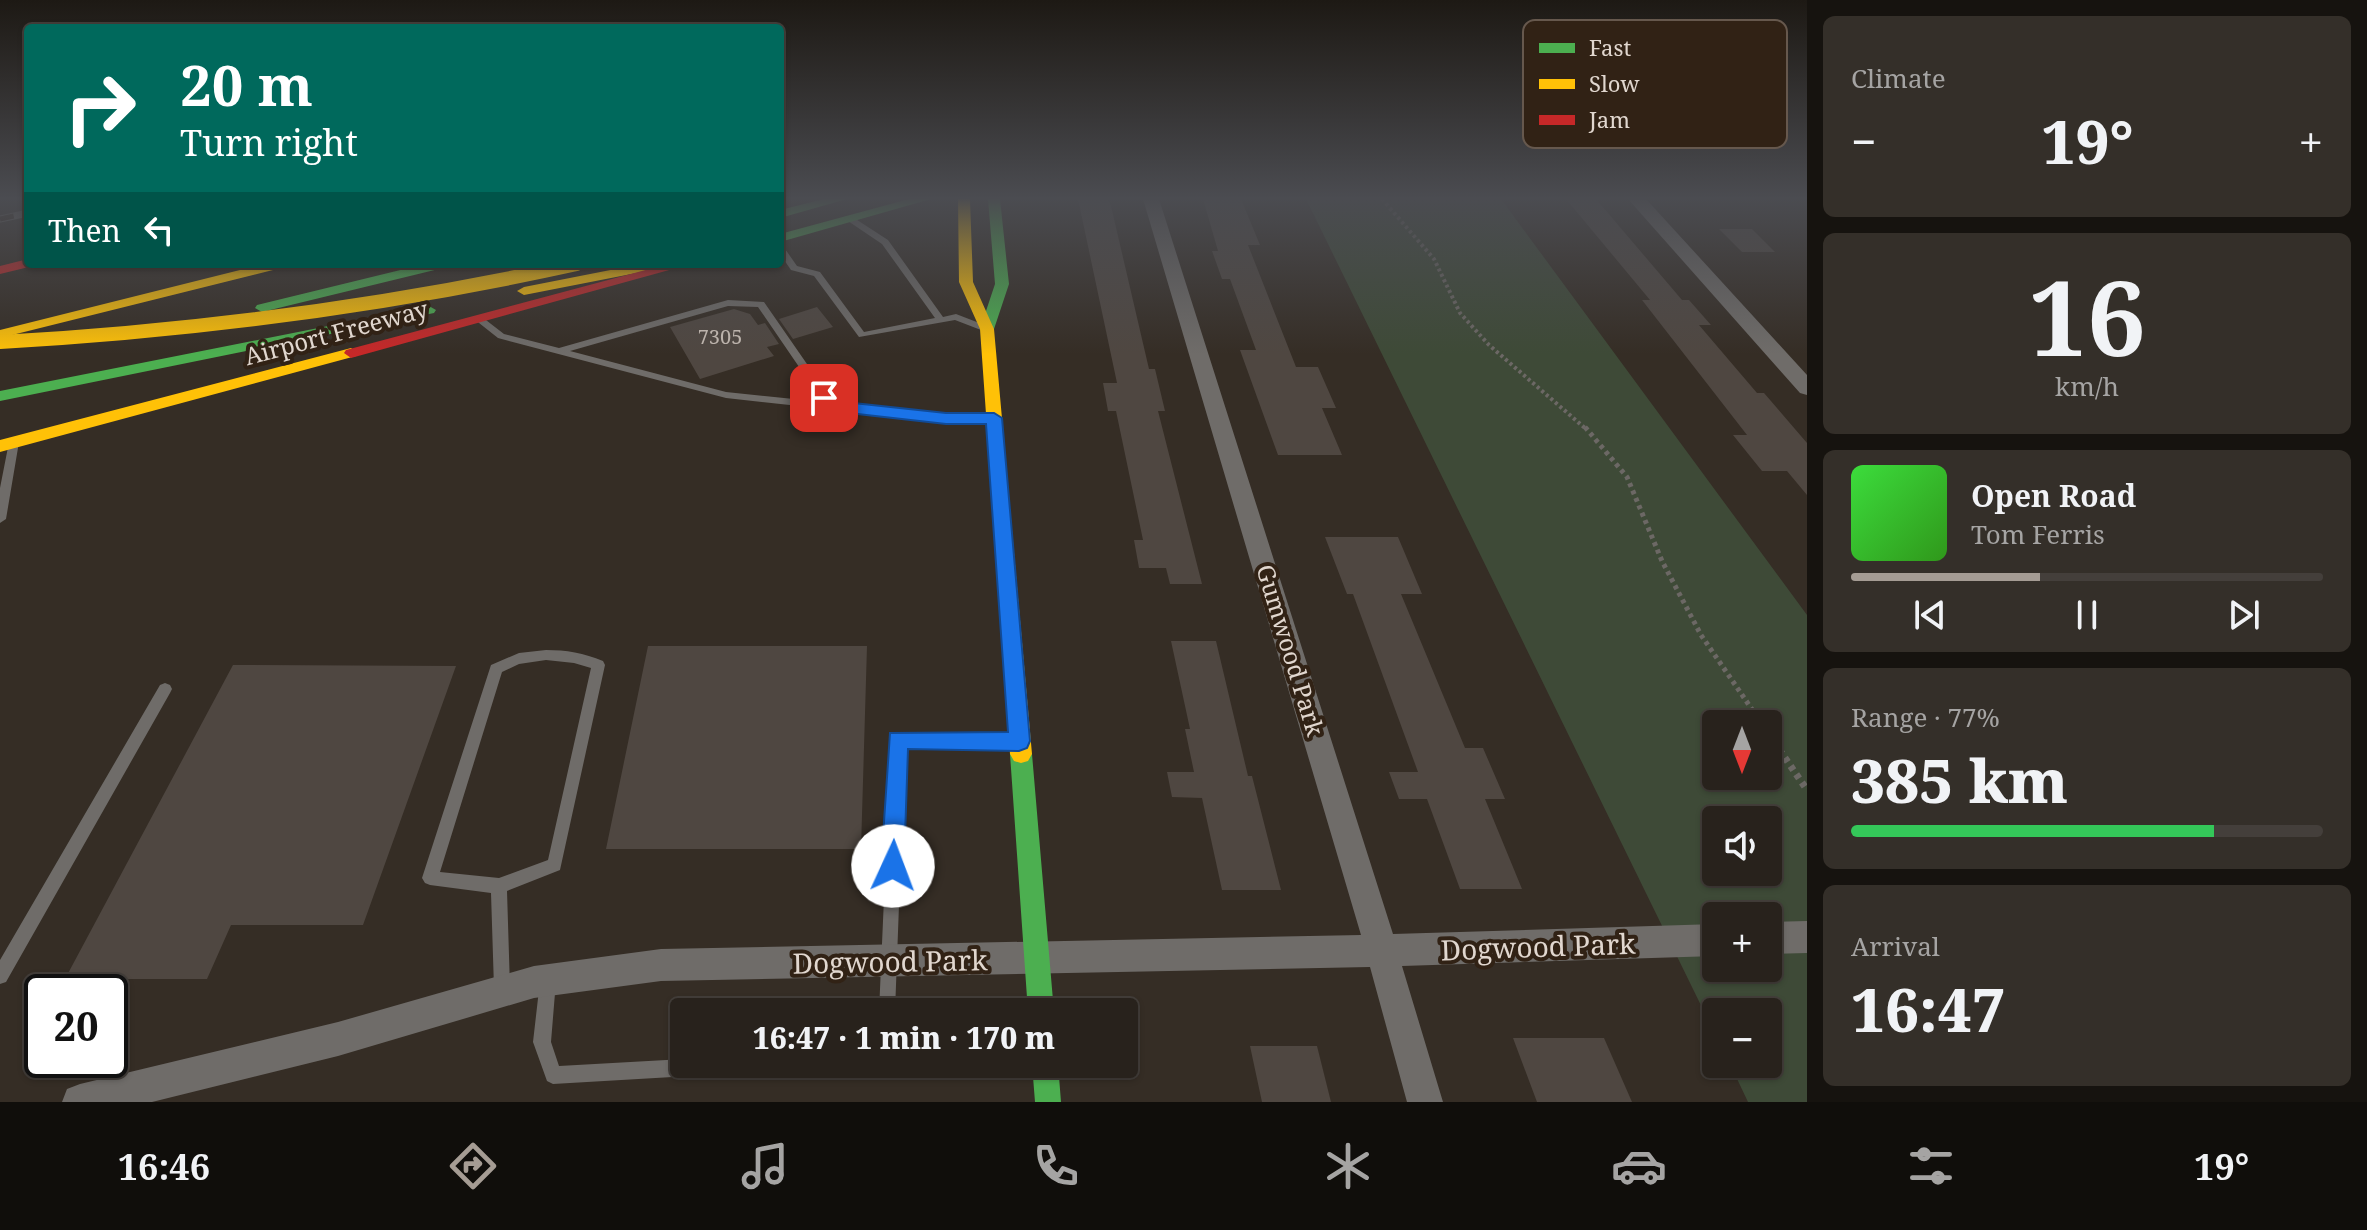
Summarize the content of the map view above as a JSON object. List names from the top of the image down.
{
  "streets": {
    "main road": ["Airport Freeway"],
    "street": ["Gumwood Park", "Dogwood Park"]
  },
  "crossings": [
    ["Gumwood Park", "Dogwood Park"]
  ],
  "house_numbers": ["7305"],
  "legend": ["Fast", "Slow", "Jam"],
  "north": "bottom",
  "page": {
    "tile": [
      "Climate",
      ["16", "km/h"],
      ["Range · 77%", "385 km"],
      ["Arrival", "16:47"]
    ],
    "turn": ["20 m", "Turn right"],
    "heat": ["−", "19°", "+"],
    "then": "Then",
    "song": ["Open Road", "Tom Ferris"],
    "map_buttons": ["+", "−"],
    "limit": "20",
    "trip": "16:47 · 1 min · 170 m",
    "tabs": ["16:46", "19°"]
  }
}
